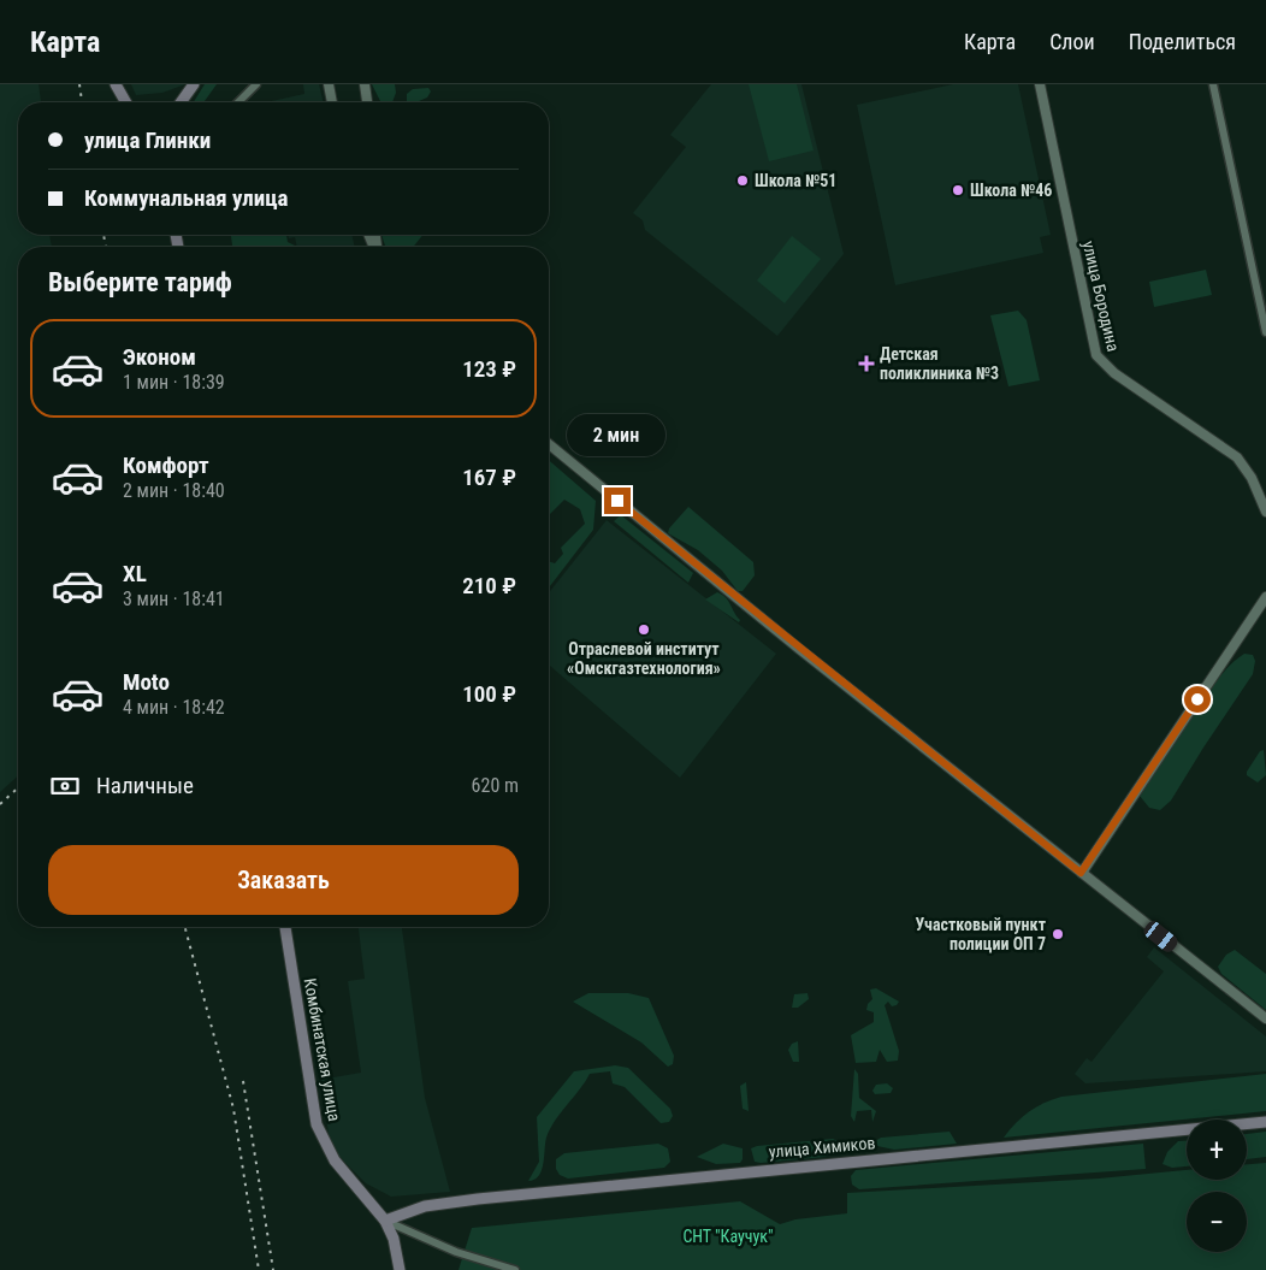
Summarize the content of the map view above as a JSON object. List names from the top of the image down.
{
  "streets": {
    "main road": ["Комбинатская улица", "улица Химиков"],
    "street": ["улица Бородина"]
  },
  "crossings": [
    ["Комбинатская улица", "улица Химиков"]
  ],
  "parks": ["СНТ \"Каучук\""],
  "places": {
    "other": [
      "Школа №51",
      "Школа №46",
      "Отраслевой институт «Омскгазтехнология»",
      "Участковый пункт полиции ОП 7"
    ],
    "health": ["Детская поликлиника №3"]
  },
  "page": {
    "header": "Карта",
    "nav": ["Карта", "Слои", "Поделиться"],
    "banner": ["улица Глинки", "Коммунальная улица"],
    "heading": "Выберите тариф",
    "list": [
      {
        "name": "Эконом",
        "note": "1 мин · 18:39",
        "value": "123 ₽"
      },
      {
        "name": "Комфорт",
        "note": "2 мин · 18:40",
        "value": "167 ₽"
      },
      {
        "name": "XL",
        "note": "3 мин · 18:41",
        "value": "210 ₽"
      },
      {
        "name": "Moto",
        "note": "4 мин · 18:42",
        "value": "100 ₽"
      }
    ],
    "bubble": "2 мин",
    "pay": ["Наличные", "620 m"],
    "buttons": "Заказать",
    "map_buttons": ["+", "−"]
  }
}
